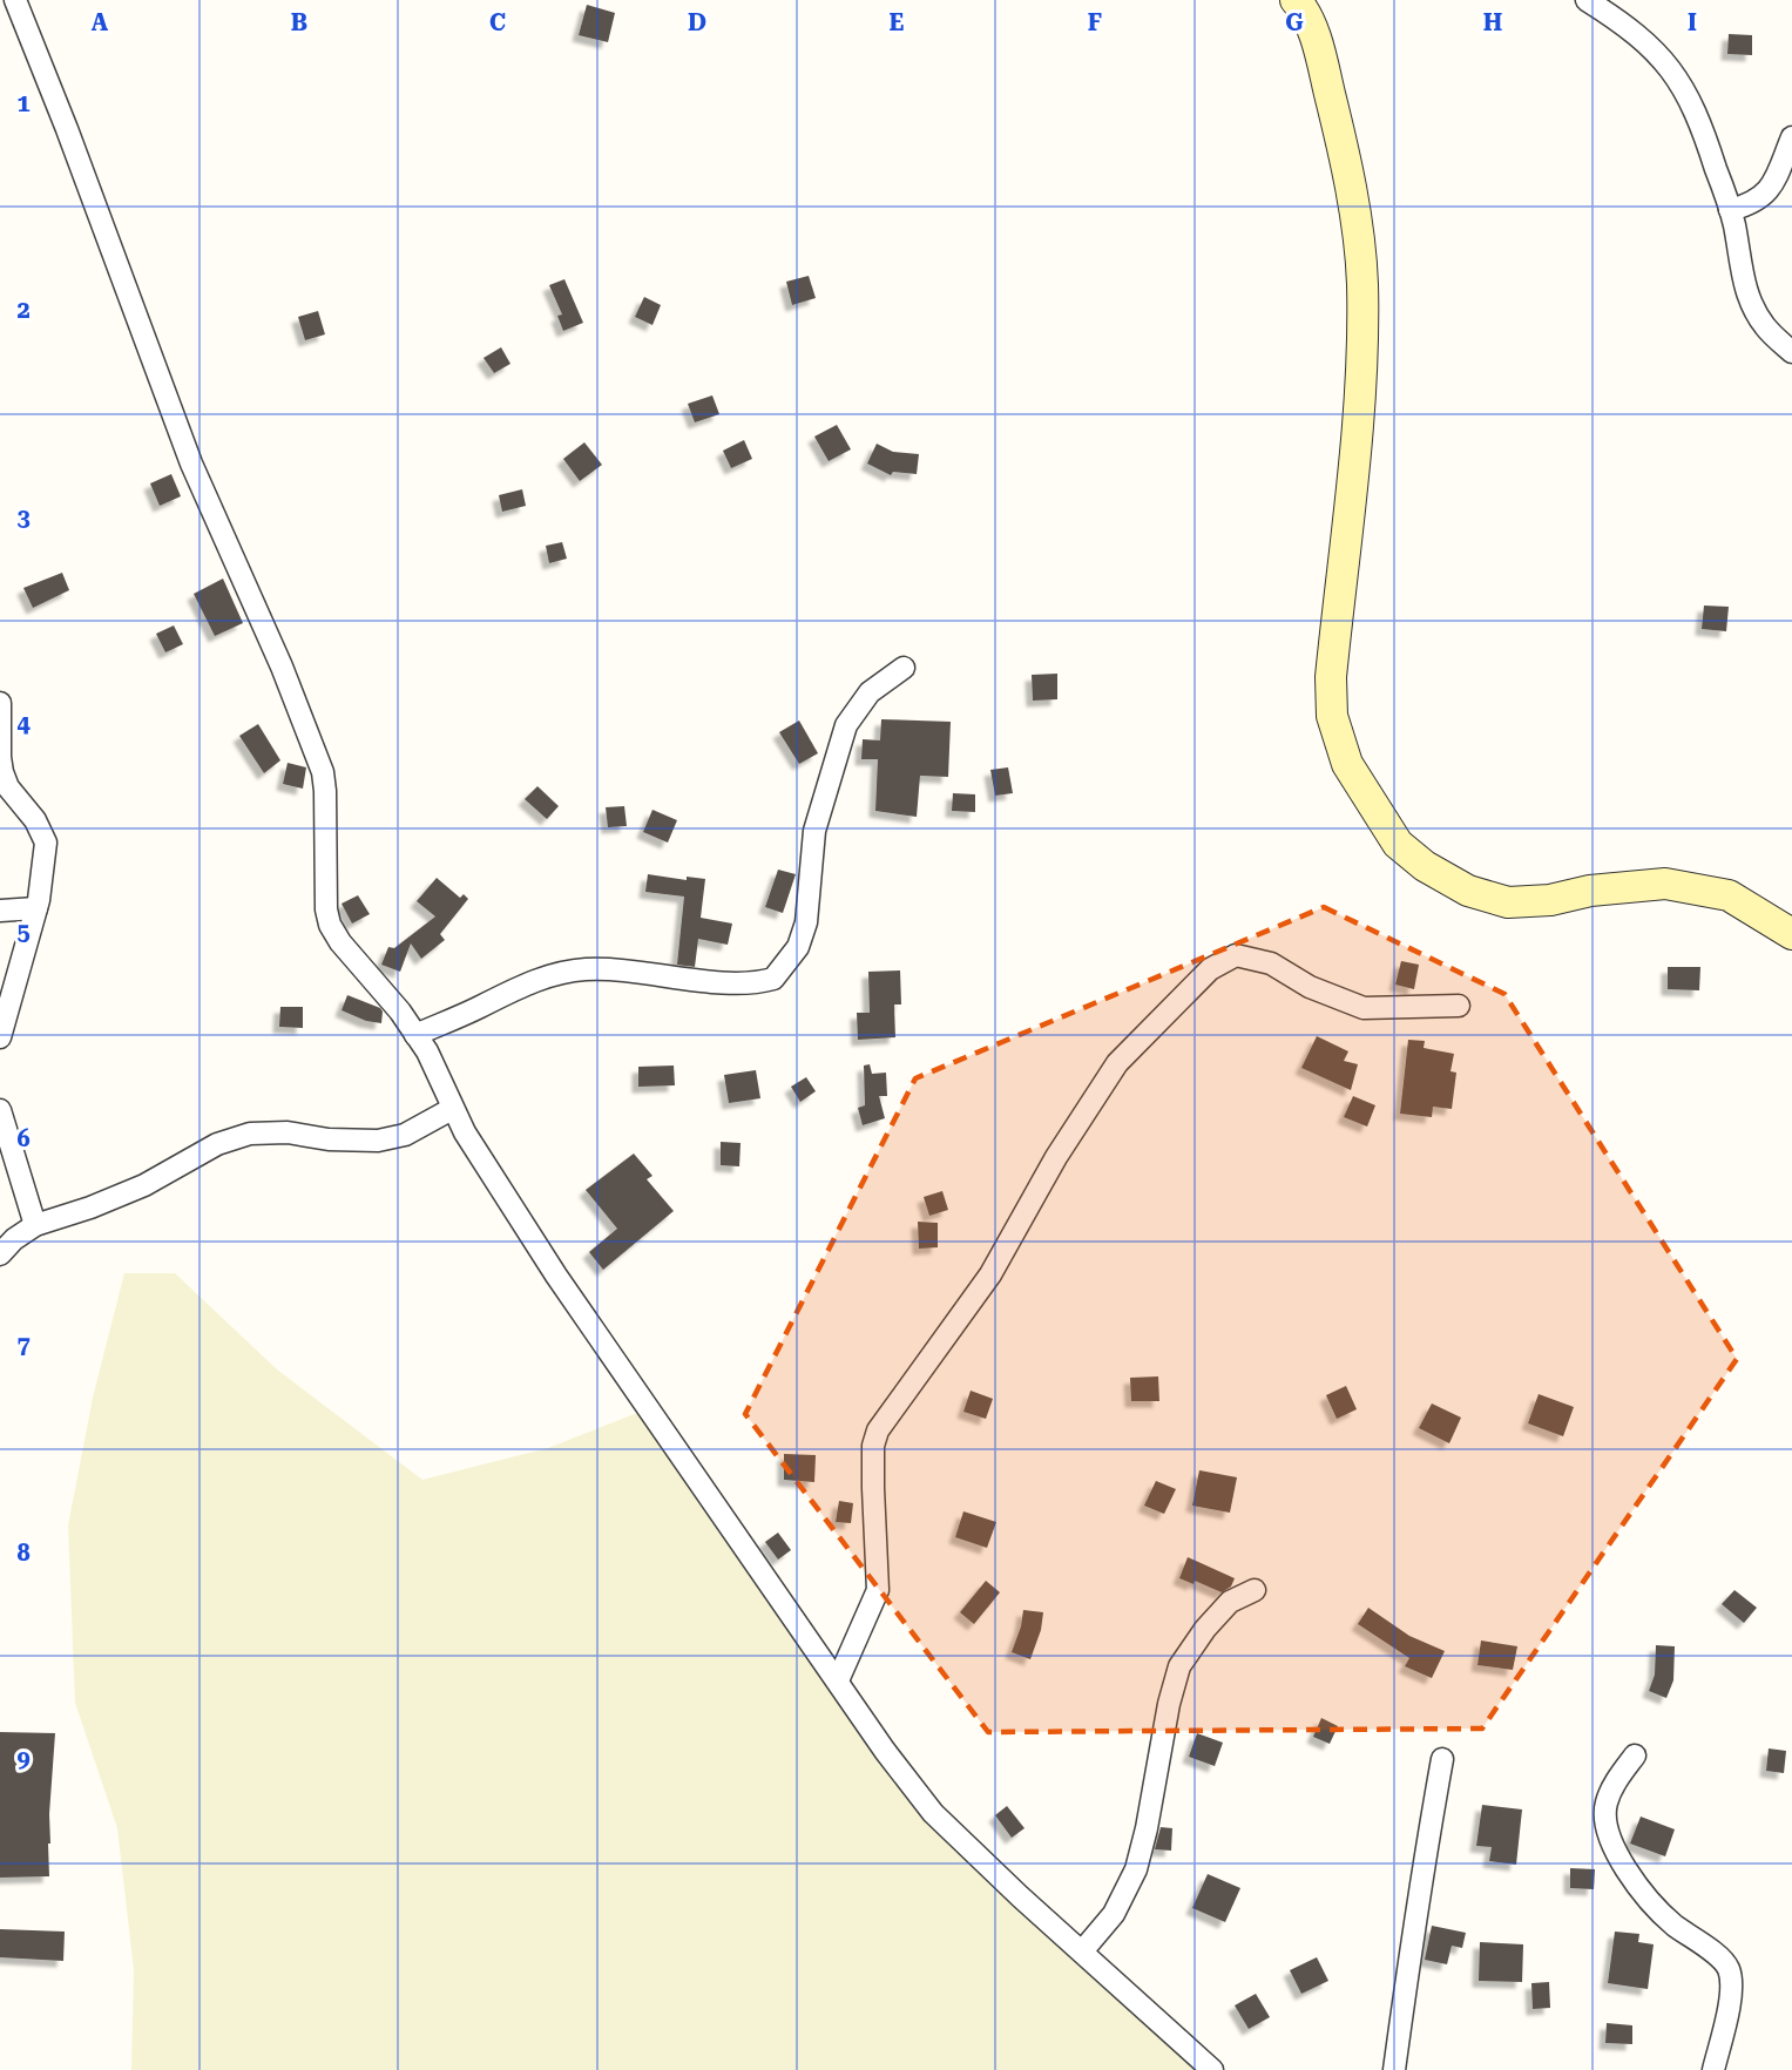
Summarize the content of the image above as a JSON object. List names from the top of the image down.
{
  "grid": {
    "columns": [
      "A",
      "B",
      "C",
      "D",
      "E",
      "F",
      "G",
      "H",
      "I"
    ],
    "rows": [
      "1",
      "2",
      "3",
      "4",
      "5",
      "6",
      "7",
      "8",
      "9"
    ]
  }
}
